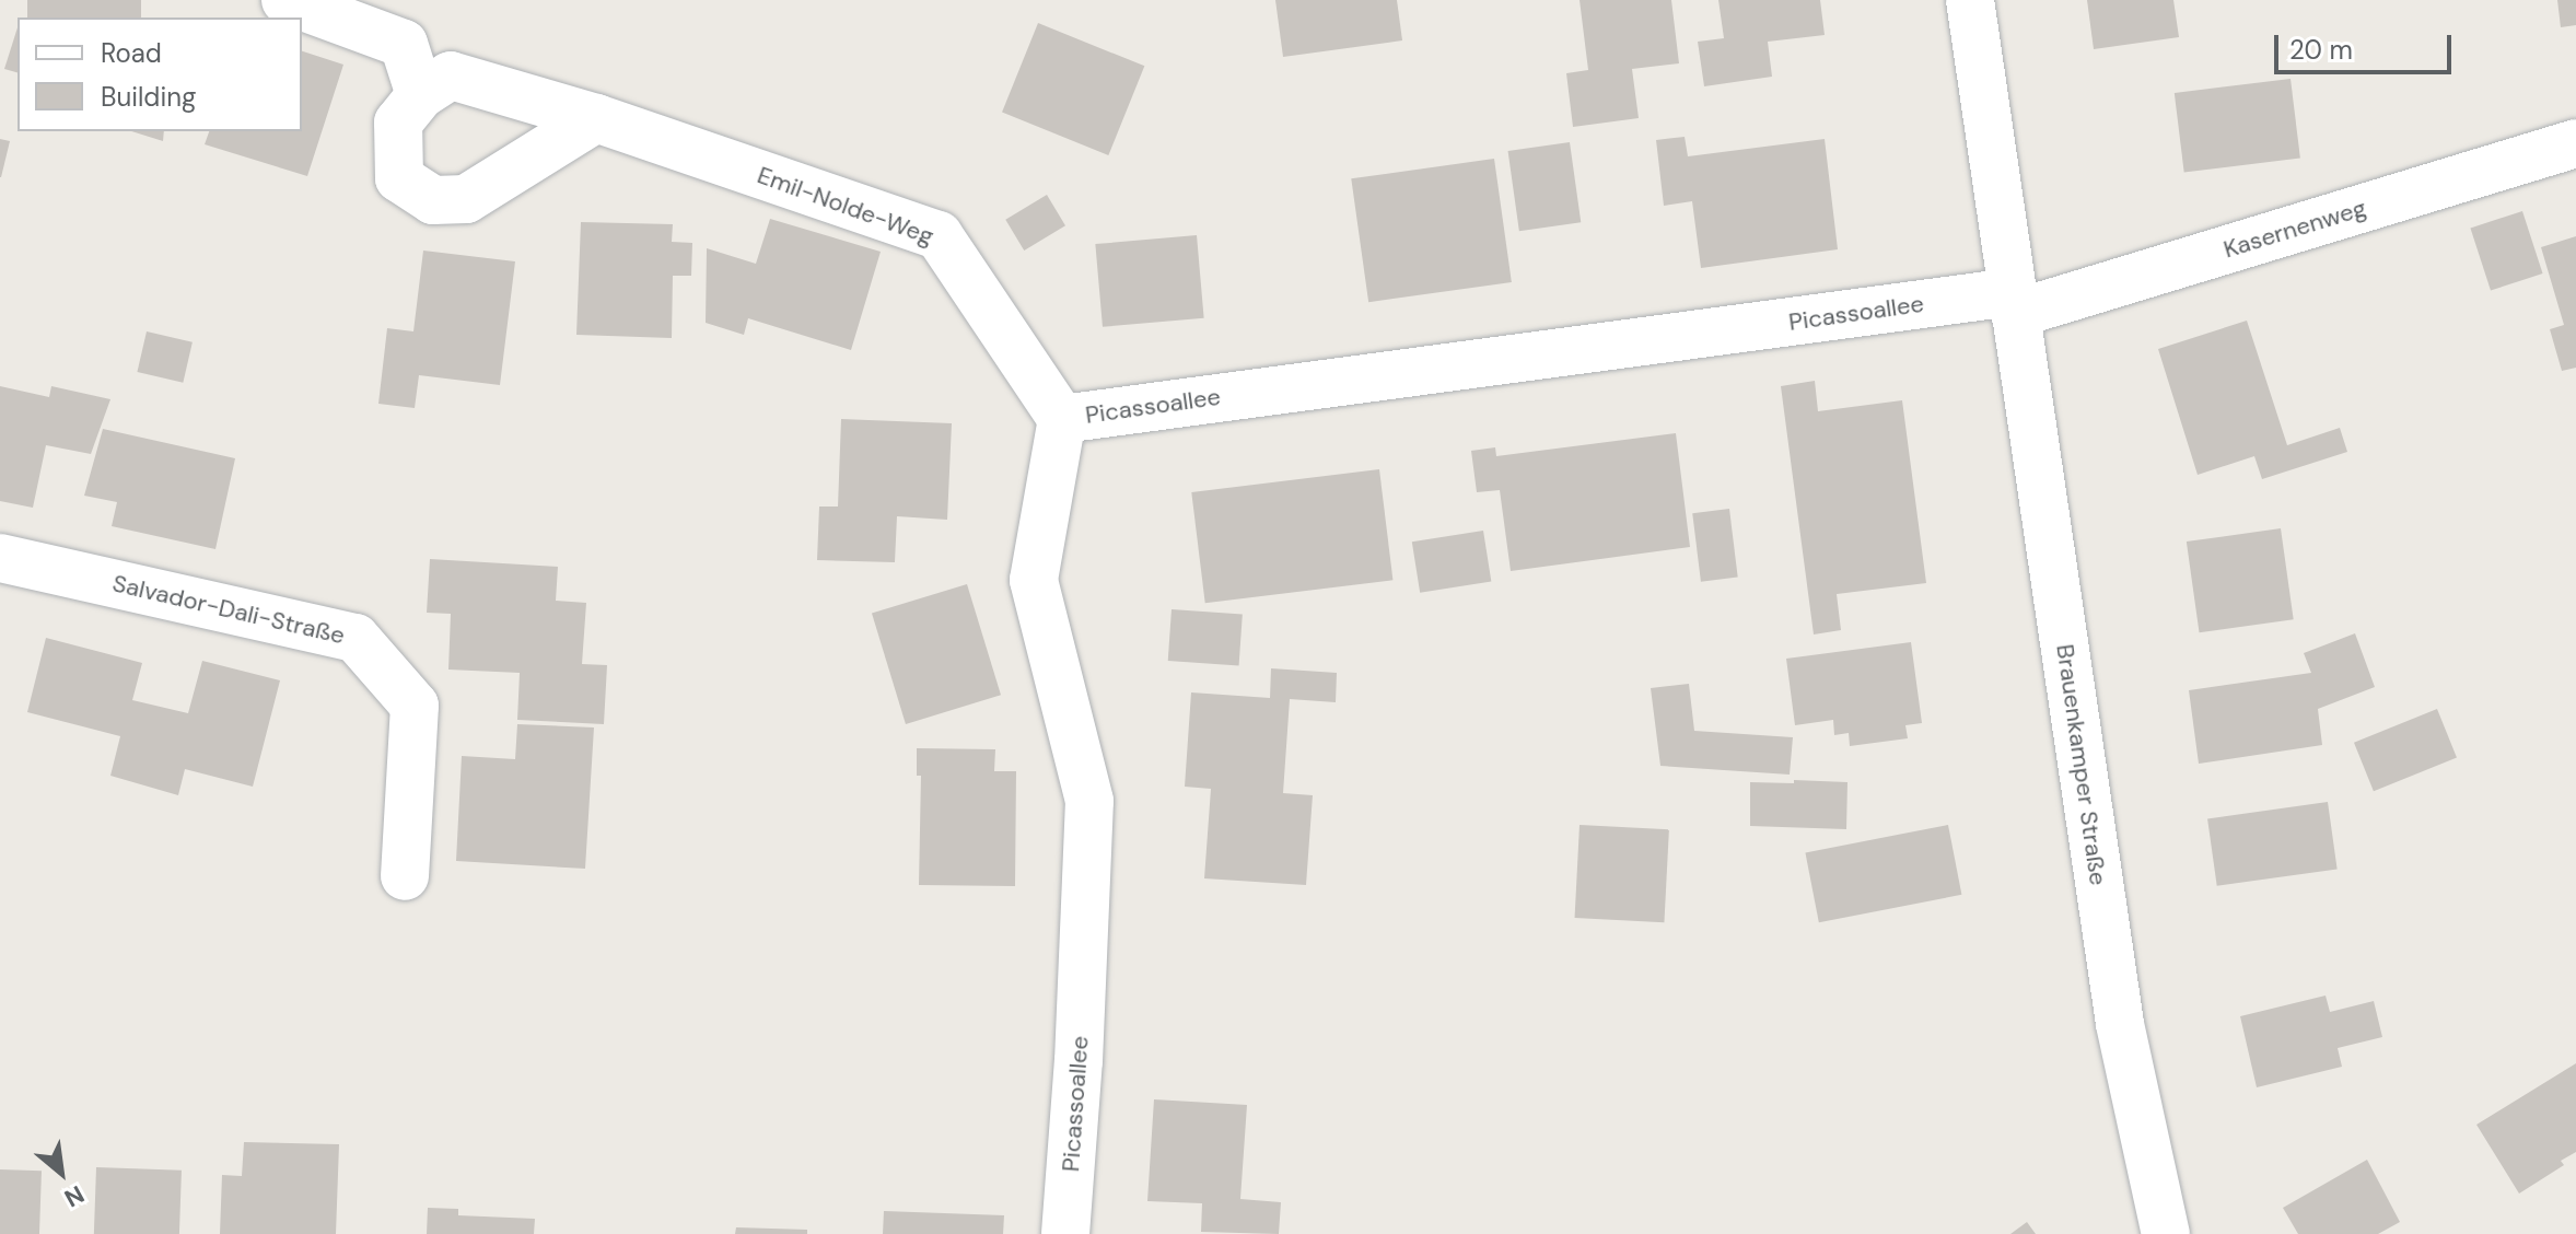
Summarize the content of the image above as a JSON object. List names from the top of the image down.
{
  "streets": {
    "street": [
      "Emil-Nolde-Weg",
      "Kasernenweg",
      "Picassoallee",
      "Salvador-Dali-Straße",
      "Brauenkamper Straße"
    ]
  },
  "crossings": [
    ["Emil-Nolde-Weg", "Picassoallee"],
    ["Kasernenweg", "Picassoallee"],
    ["Kasernenweg", "Brauenkamper Straße"],
    ["Picassoallee", "Brauenkamper Straße"]
  ],
  "legend": ["Road", "Building"],
  "scale_bar": "20 m",
  "north": "bottom right"
}
